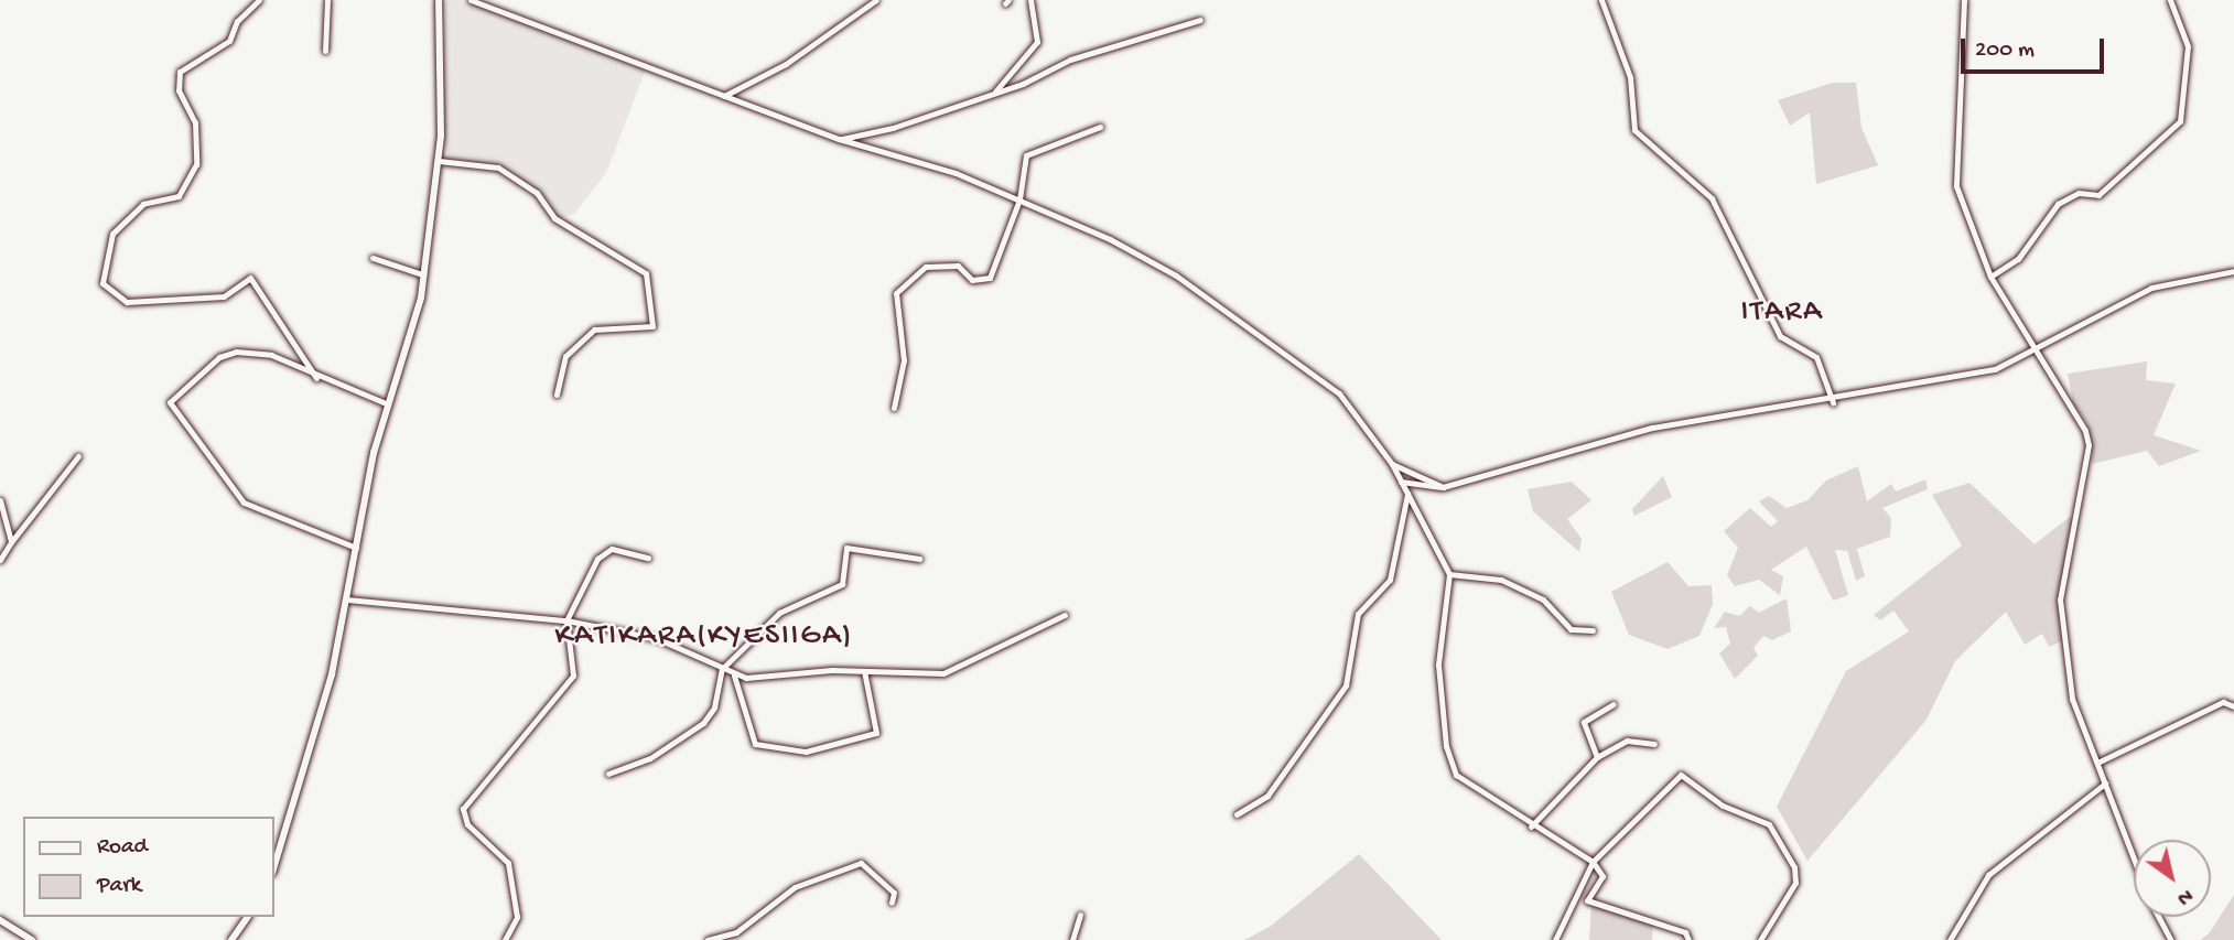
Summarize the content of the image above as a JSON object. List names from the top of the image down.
{
  "districts": ["ITARA", "KATIKARA(KYESIIGA)"],
  "legend": ["Road", "Park"],
  "scale_bar": "200 m",
  "north": "bottom right"
}
